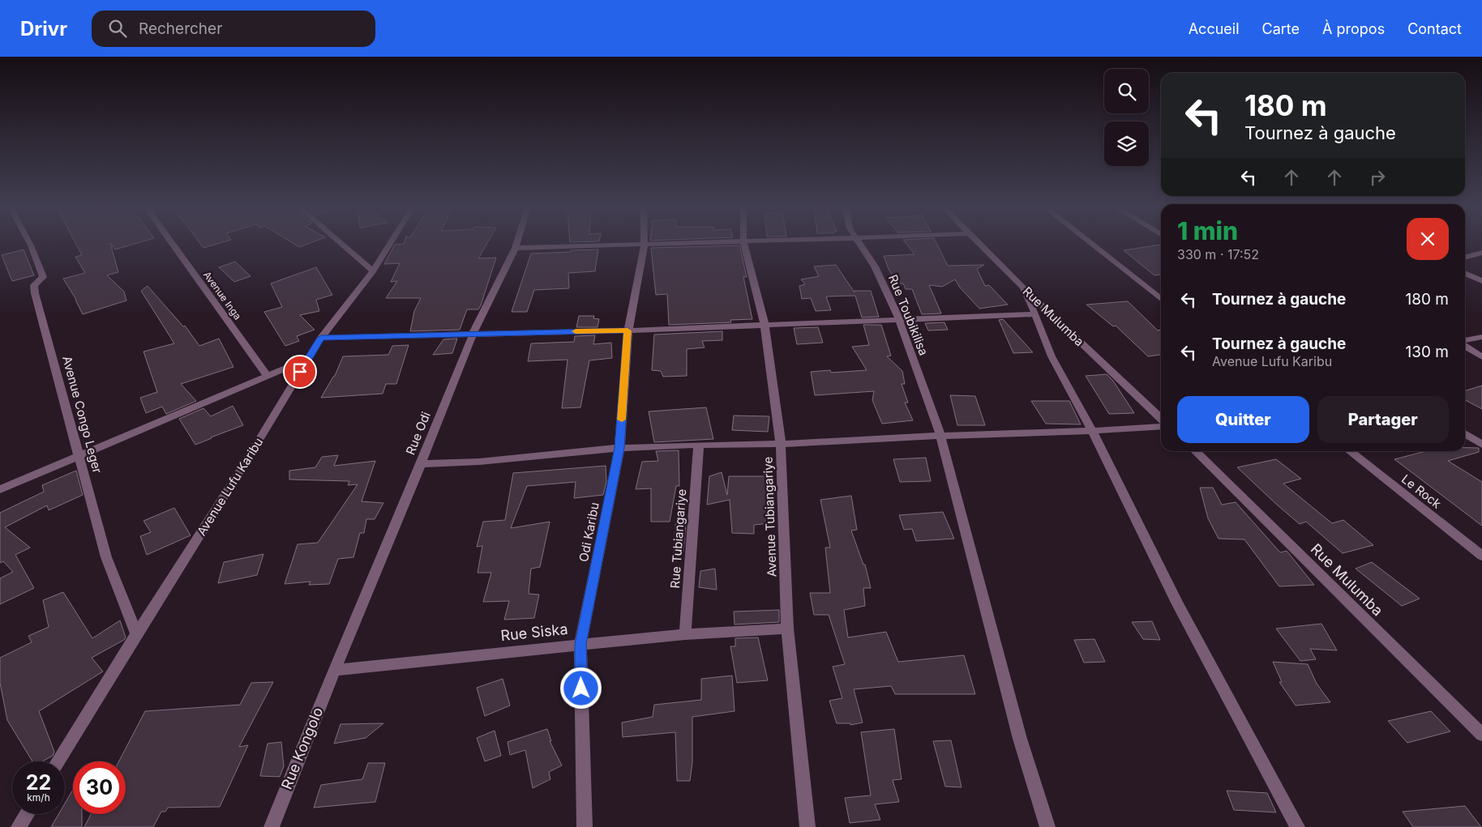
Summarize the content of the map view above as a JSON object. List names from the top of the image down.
{
  "streets": {
    "street": [
      "Avenue Inga",
      "Rue Toubikilisa",
      "Rue Mulumba",
      "Avenue Congo Leger",
      "Rue Odi",
      "Avenue Lufu Karibu",
      "Le Rock",
      "Avenue Tubiangariye",
      "Odi Karibu",
      "Rue Tubiangariye",
      "Rue Siska",
      "Rue Kongolo"
    ]
  },
  "crossings": [
    ["Avenue Congo Leger", "Avenue Lufu Karibu"],
    ["Rue Odi", "Rue Siska"],
    ["Rue Odi", "Rue Kongolo"],
    ["Avenue Tubiangariye", "Rue Siska"],
    ["Odi Karibu", "Rue Siska"],
    ["Rue Tubiangariye", "Rue Siska"],
    ["Rue Siska", "Rue Kongolo"]
  ],
  "page": {
    "header": "Drivr",
    "search": "Rechercher",
    "nav": [
      "Accueil",
      "Carte",
      "À propos",
      "Contact"
    ],
    "turn": ["180 m", "Tournez à gauche"],
    "heading": ["1 min", "330 m · 17:52"],
    "list": [
      {
        "name": "Tournez à gauche",
        "value": "180 m"
      },
      {
        "name": "Tournez à gauche",
        "note": "Avenue Lufu Karibu",
        "value": "130 m"
      }
    ],
    "buttons": ["Quitter", "Partager"],
    "speed": "22 km/h",
    "limit": "30"
  }
}
